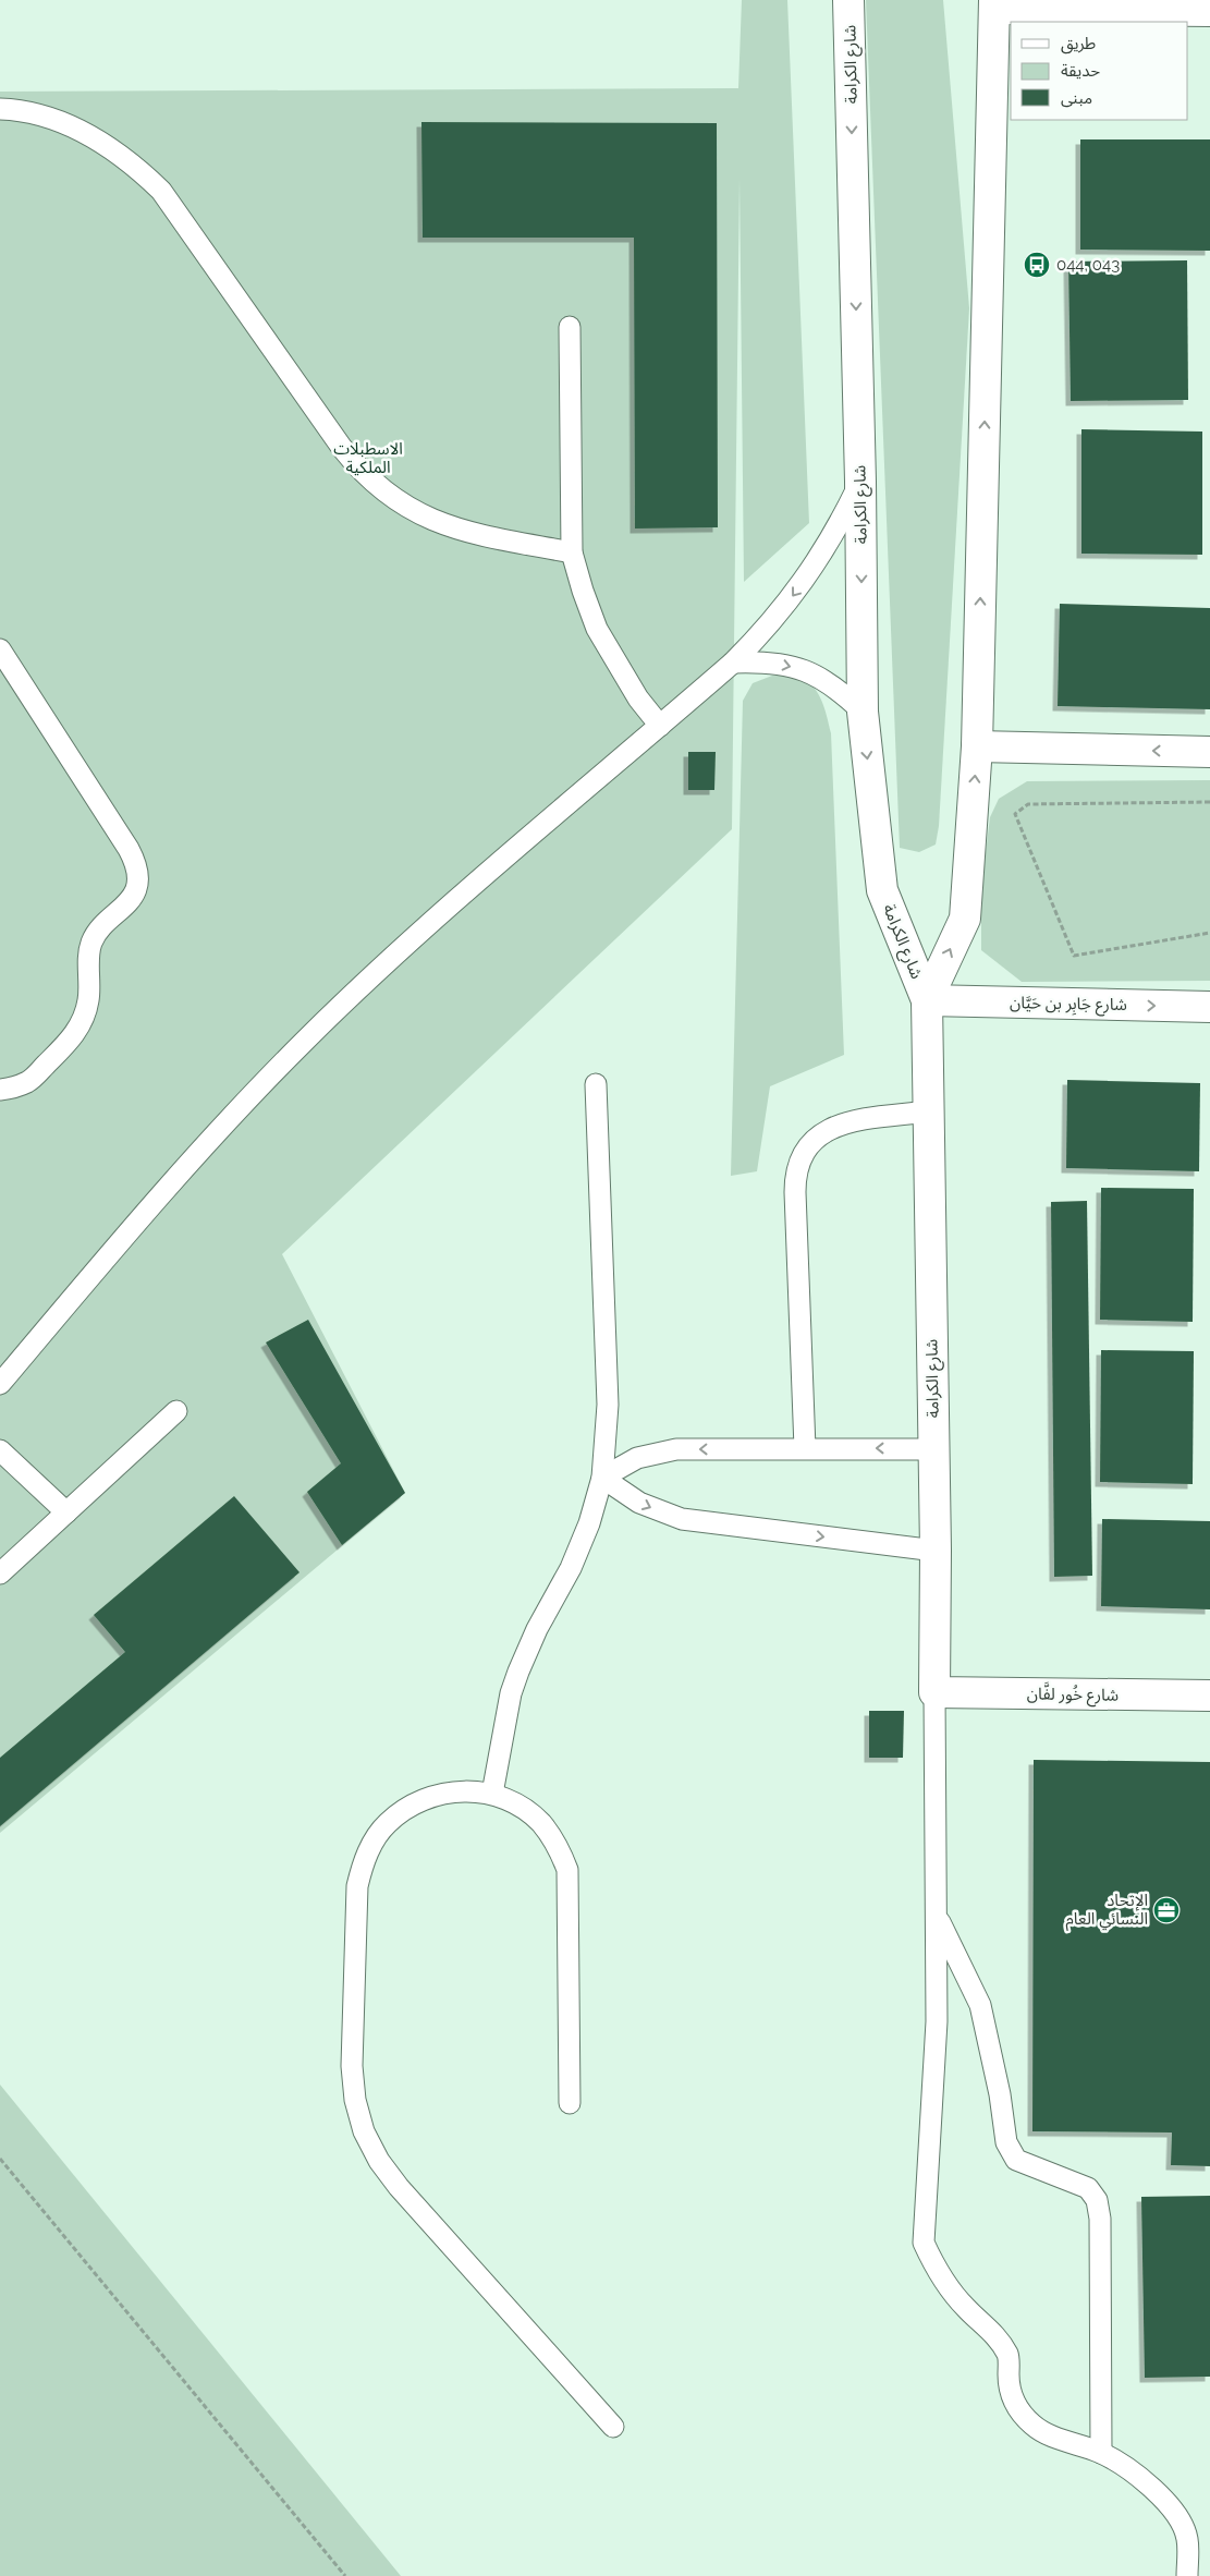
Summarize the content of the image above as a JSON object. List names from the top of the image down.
{
  "streets": {
    "street": ["شارع الكرامة", "شارع جَابِر بن حَيَّان", "شارع خُور لفَّان"]
  },
  "crossings": [
    ["شارع الكرامة", "شارع جَابِر بن حَيَّان"],
    ["شارع الكرامة", "شارع خُور لفَّان"]
  ],
  "parks": ["الاسطبلات الملكية"],
  "places": {
    "bus stop": ["044, 043"],
    "office": ["الإتحاد النسائي العام"]
  },
  "legend": ["طريق", "حديقة", "مبنى"]
}
